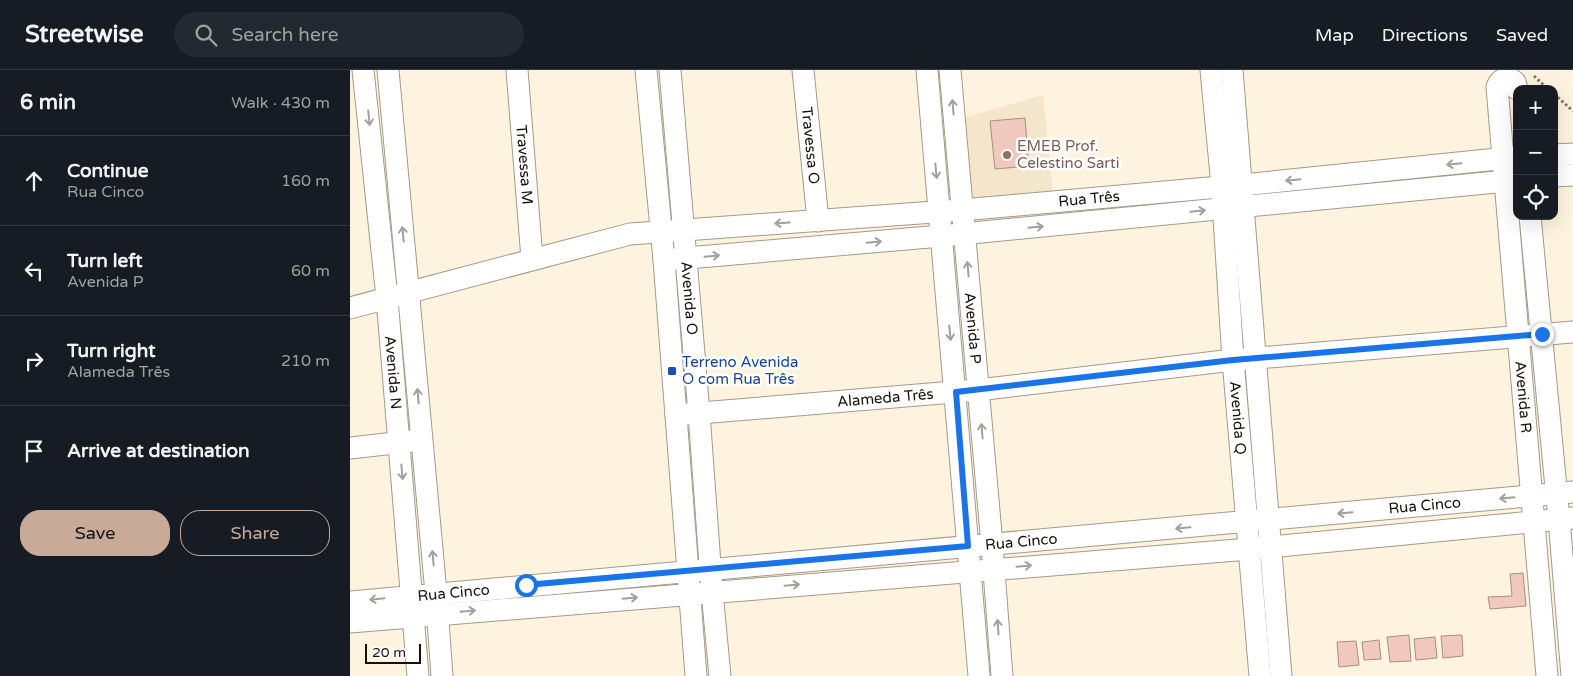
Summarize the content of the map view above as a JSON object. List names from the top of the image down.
{
  "streets": {
    "street": [
      "Travessa O",
      "Travessa M",
      "Rua Três",
      "Avenida O",
      "Avenida P",
      "Avenida N",
      "Avenida R",
      "Alameda Três",
      "Avenida Q",
      "Rua Cinco"
    ]
  },
  "crossings": [
    ["Travessa O", "Rua Três"],
    ["Travessa M", "Rua Três"],
    ["Rua Três", "Avenida O"],
    ["Rua Três", "Avenida P"],
    ["Rua Três", "Avenida N"],
    ["Rua Três", "Avenida R"],
    ["Rua Três", "Avenida Q"],
    ["Avenida O", "Alameda Três"],
    ["Avenida O", "Rua Cinco"],
    ["Avenida P", "Alameda Três"],
    ["Avenida P", "Rua Cinco"],
    ["Avenida N", "Rua Cinco"],
    ["Avenida R", "Alameda Três"],
    ["Avenida R", "Rua Cinco"],
    ["Alameda Três", "Avenida Q"],
    ["Avenida Q", "Rua Cinco"]
  ],
  "places": {
    "other": ["EMEB Prof. Celestino Sarti"],
    "transit": ["Terreno Avenida O com Rua Três"]
  },
  "scale_bar": "20 m",
  "page": {
    "header": "Streetwise",
    "search": "Search here",
    "nav": ["Map", "Directions", "Saved"],
    "heading": ["6 min", "Walk · 430 m"],
    "map_buttons": ["+", "−"],
    "list": [
      ["Continue", "Rua Cinco", "160 m"],
      ["Turn left", "Avenida P", "60 m"],
      ["Turn right", "Alameda Três", "210 m"],
      "Arrive at destination"
    ],
    "buttons": ["Save", "Share"],
    "scale": "20 m"
  }
}
